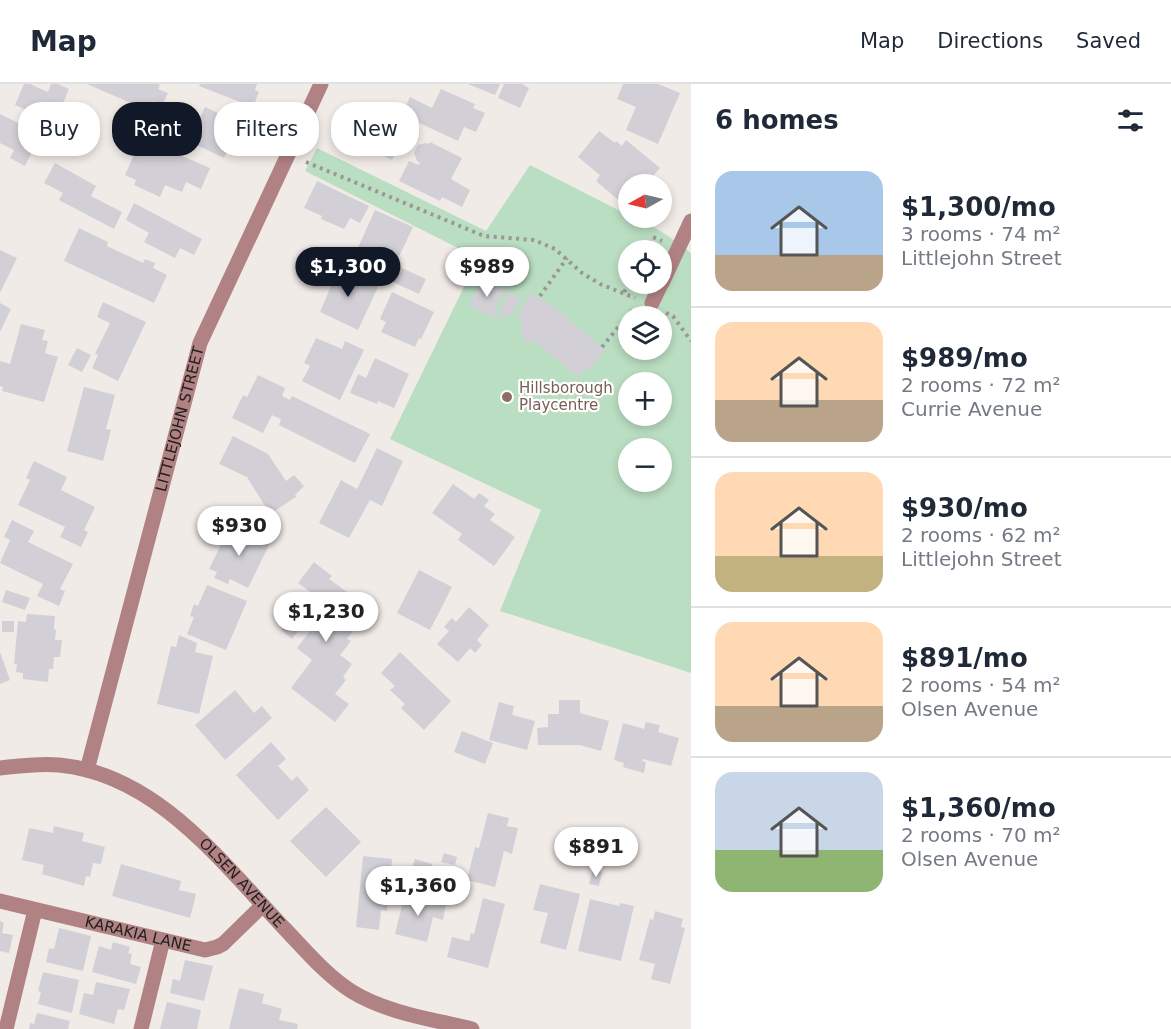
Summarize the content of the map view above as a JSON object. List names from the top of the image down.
{
  "streets": {
    "street": ["LITTLEJOHN STREET", "OLSEN AVENUE", "KARAKIA LANE"]
  },
  "crossings": [
    ["LITTLEJOHN STREET", "OLSEN AVENUE"],
    ["OLSEN AVENUE", "KARAKIA LANE"]
  ],
  "places": ["Hillsborough Playcentre"],
  "north": "left",
  "page": {
    "header": "Map",
    "nav": ["Map", "Directions", "Saved"],
    "heading": "6 homes",
    "chip": [
      "Buy",
      "Rent",
      "Filters",
      "New"
    ],
    "list": [
      {
        "name": "$1,300/mo",
        "note": "3 rooms · 74 m² · Littlejohn Street"
      },
      {
        "name": "$989/mo",
        "note": "2 rooms · 72 m² · Currie Avenue"
      },
      {
        "name": "$930/mo",
        "note": "2 rooms · 62 m² · Littlejohn Street"
      },
      {
        "name": "$891/mo",
        "note": "2 rooms · 54 m² · Olsen Avenue"
      },
      {
        "name": "$1,360/mo",
        "note": "2 rooms · 70 m² · Olsen Avenue"
      }
    ],
    "map_buttons": ["+", "−"],
    "price": [
      "$1,300",
      "$989",
      "$930",
      "$1,230",
      "$891",
      "$1,360"
    ]
  }
}
